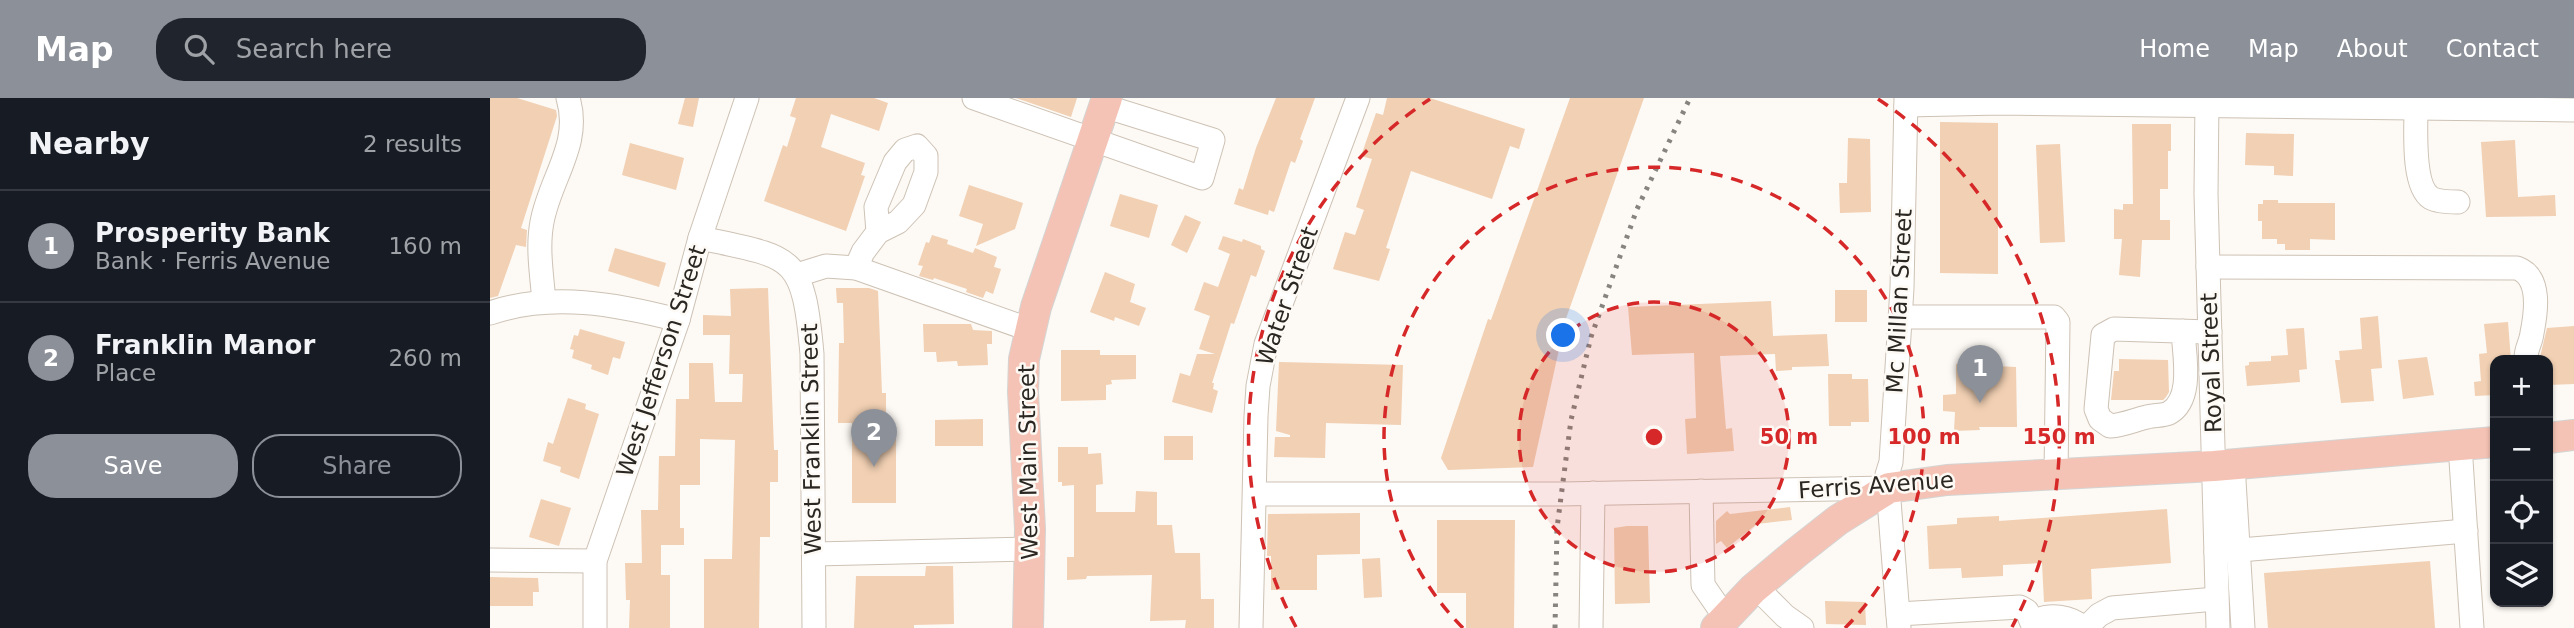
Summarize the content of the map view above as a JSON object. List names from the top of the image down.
{
  "streets": {
    "main road": ["West Main Street", "Ferris Avenue"],
    "street": [
      "Water Street",
      "Mc Millan Street",
      "West Jefferson Street",
      "Royal Street",
      "West Franklin Street"
    ]
  },
  "crossings": [
    ["Water Street", "Ferris Avenue"],
    ["Mc Millan Street", "Ferris Avenue"],
    ["Royal Street", "Ferris Avenue"]
  ],
  "page": {
    "header": "Map",
    "search": "Search here",
    "nav": [
      "Home",
      "Map",
      "About",
      "Contact"
    ],
    "heading": ["Nearby", "2 results"],
    "list": [
      {
        "mark": "1",
        "name": "Prosperity Bank",
        "note": "Bank · Ferris Avenue",
        "value": "160 m"
      },
      {
        "mark": "2",
        "name": "Franklin Manor",
        "note": "Place",
        "value": "260 m"
      }
    ],
    "pins": ["1", "2"],
    "map_buttons": ["+", "−"],
    "buttons": ["Save", "Share"]
  },
  "rings": ["50 m", "100 m", "150 m"]
}
